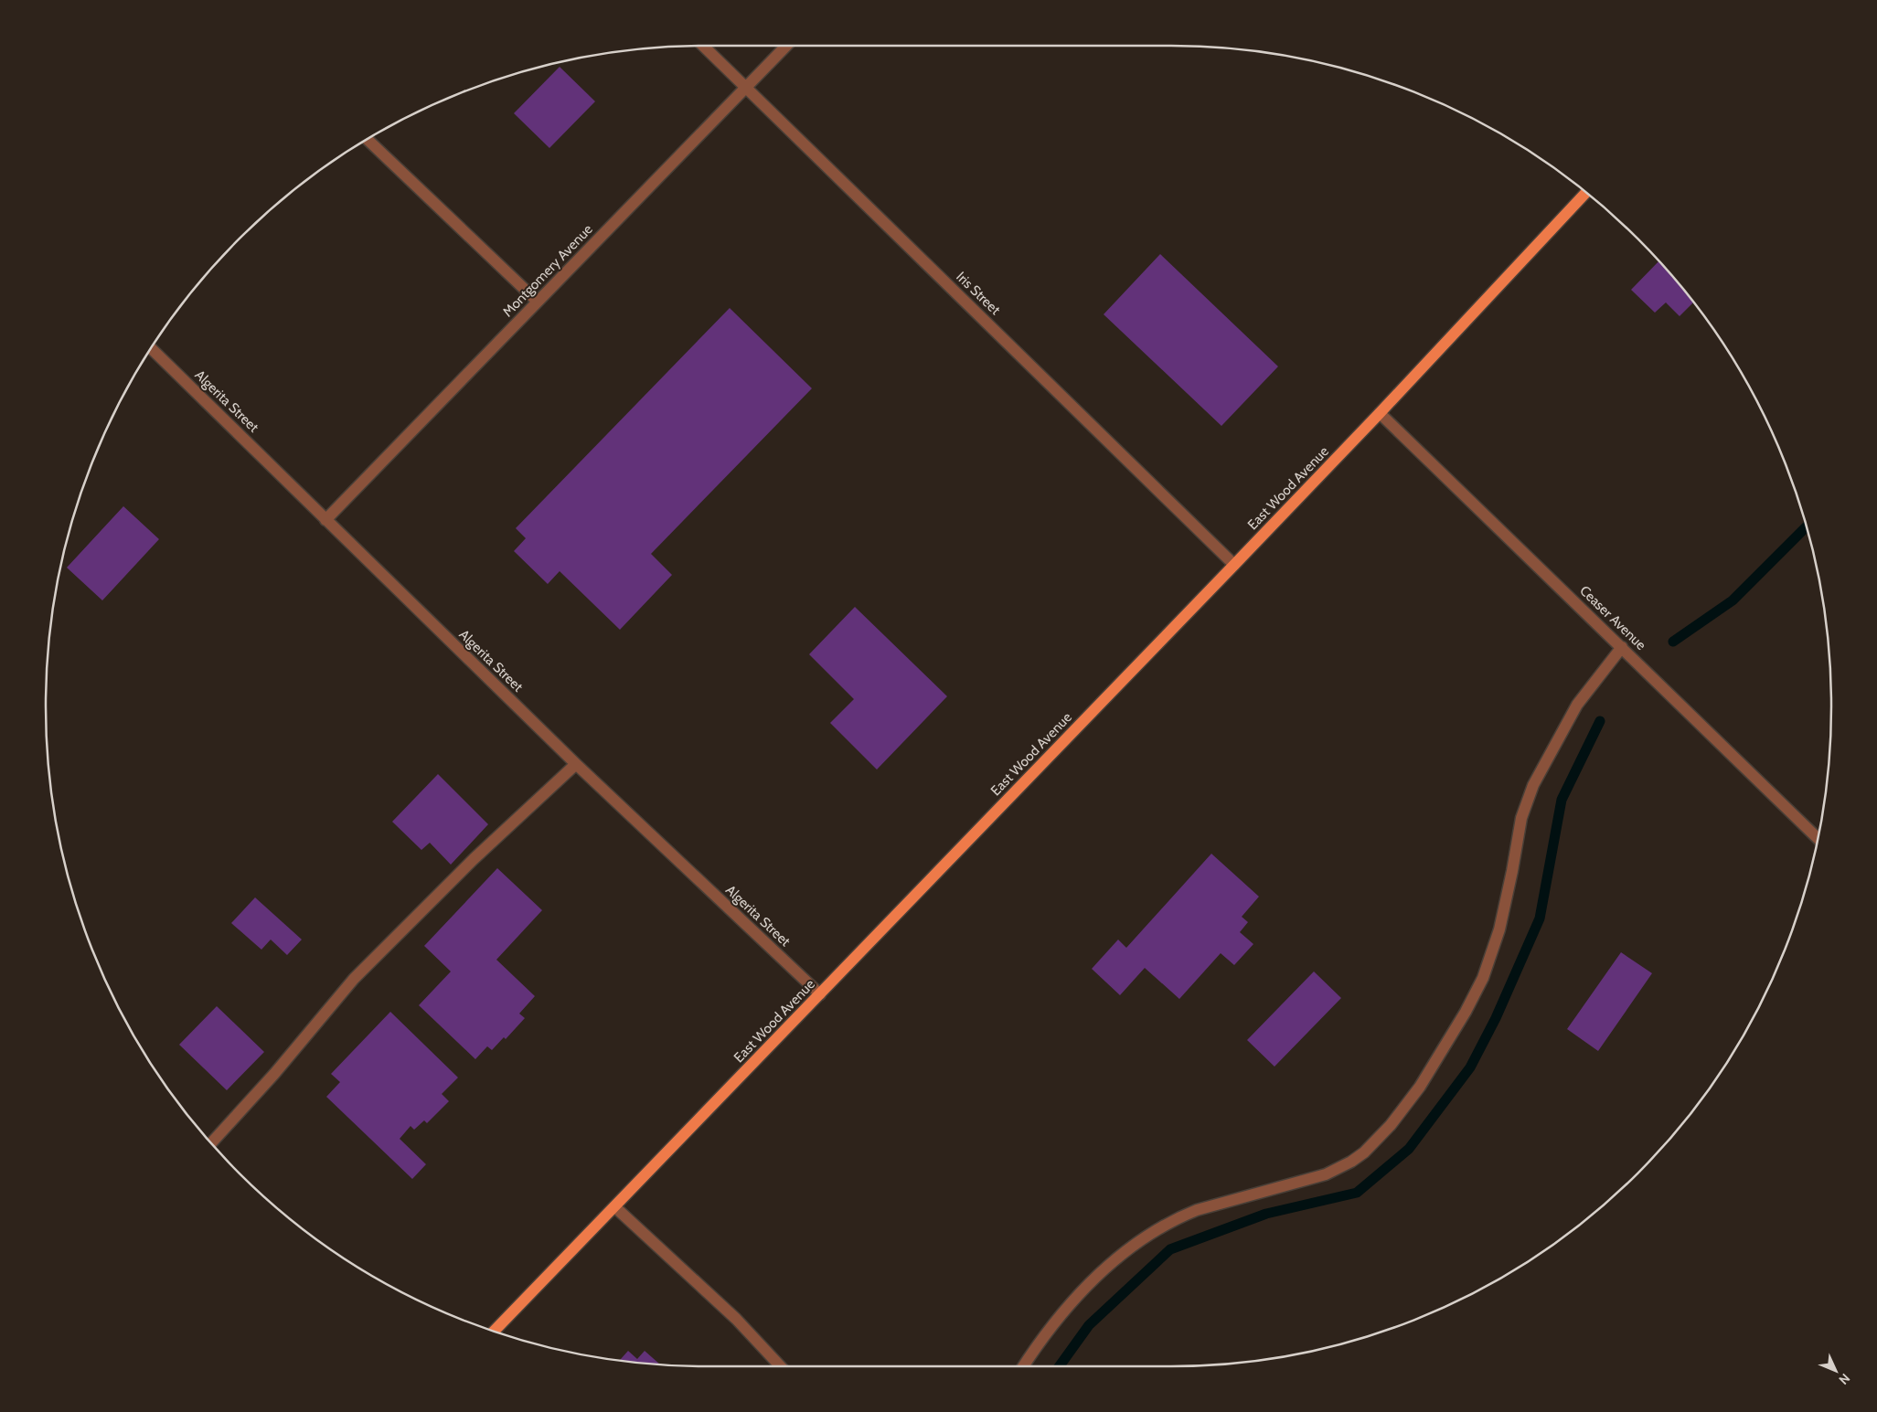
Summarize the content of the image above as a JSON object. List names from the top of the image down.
{
  "streets": {
    "main road": ["East Wood Avenue"],
    "street": [
      "Montgomery Avenue",
      "Iris Street",
      "Algerita Street",
      "Ceaser Avenue"
    ]
  },
  "crossings": [
    ["Montgomery Avenue", "Iris Street"],
    ["Montgomery Avenue", "Algerita Street"],
    ["Iris Street", "East Wood Avenue"],
    ["Algerita Street", "East Wood Avenue"],
    ["East Wood Avenue", "Ceaser Avenue"]
  ],
  "north": "bottom right"
}
